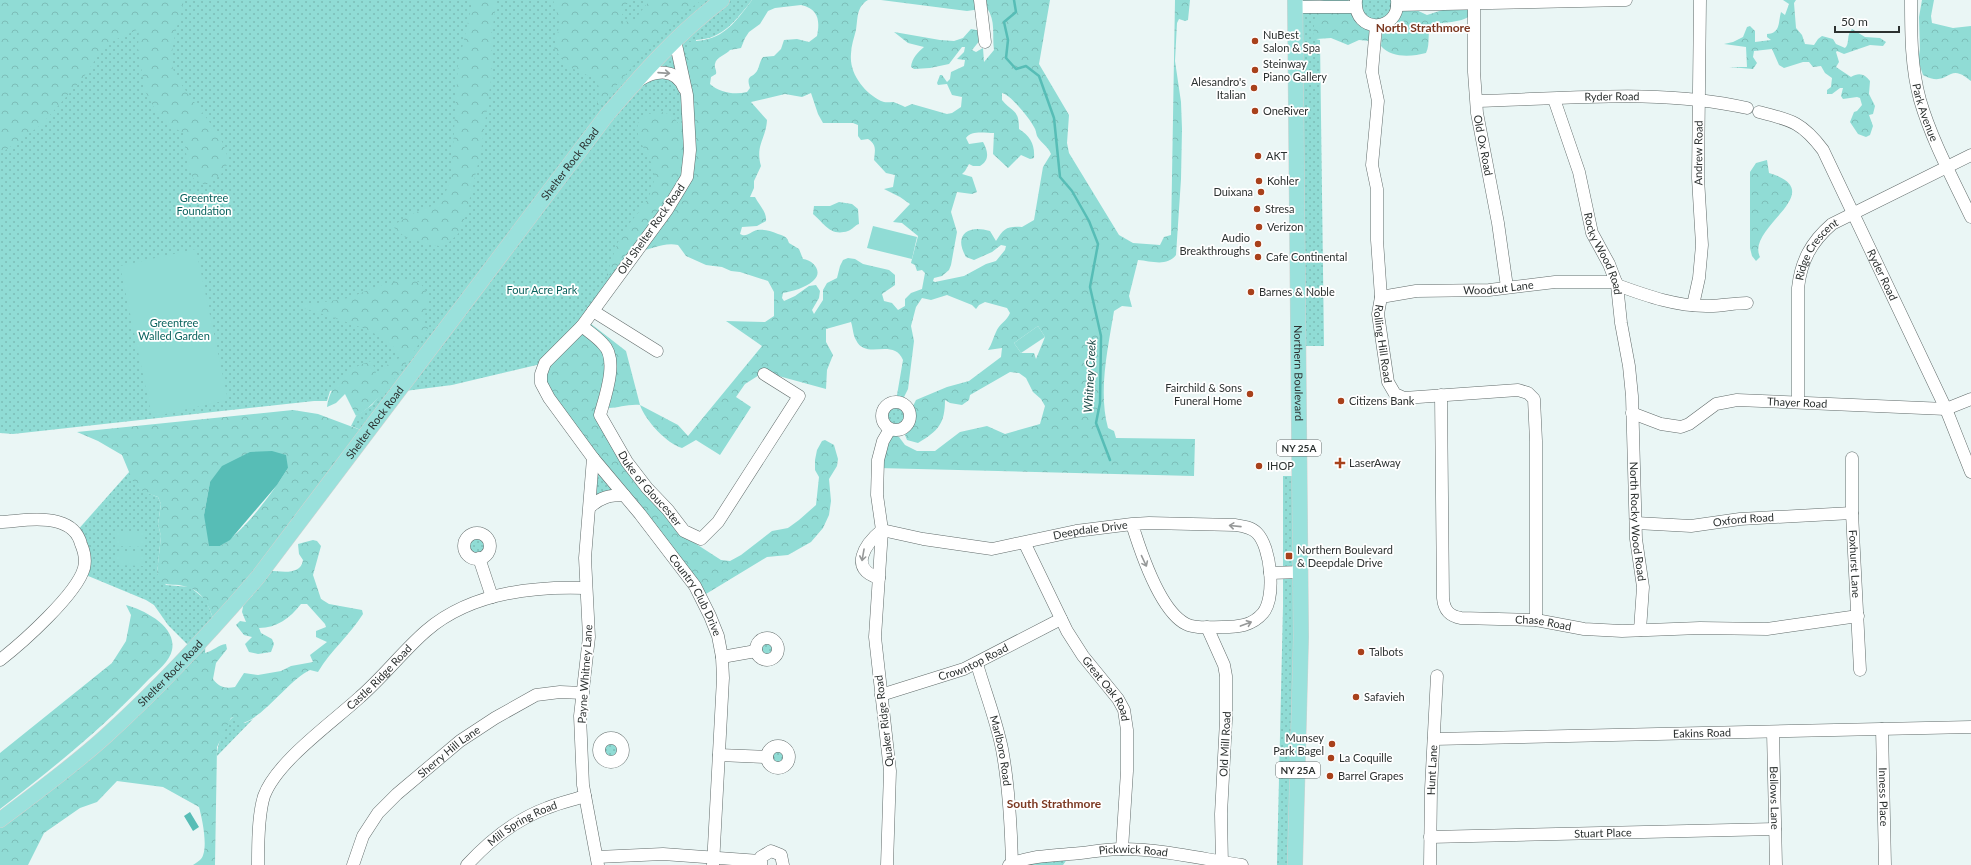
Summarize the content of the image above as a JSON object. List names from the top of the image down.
{
  "streets": {
    "main road": ["Shelter Rock Road", "Northern Boulevard", "NY 25A"],
    "street": [
      "Ryder Road",
      "Park Avenue",
      "Old Ox Road",
      "Andrew Road",
      "Old Shelter Rock Road",
      "Ridge Crescent",
      "Rocky Wood Road",
      "Woodcut Lane",
      "Rolling Hill Road",
      "Thayer Road",
      "Duke of Gloucester",
      "Oxford Road",
      "North Rocky Wood Road",
      "Deepdale Drive",
      "Foxhurst Lane",
      "Country Club Drive",
      "Chase Road",
      "Crowntop Road",
      "Payne Whitney Lane",
      "Castle Ridge Road",
      "Great Oak Road",
      "Quaker Ridge Road",
      "Eakins Road",
      "Old Mill Road",
      "Marlboro Road",
      "Sherry Hill Lane",
      "Hunt Lane",
      "Inness Place",
      "Bellows Lane",
      "Mill Spring Road",
      "Stuart Place",
      "Pickwick Road"
    ]
  },
  "crossings": [
    ["Ryder Road", "Old Ox Road"],
    ["Ryder Road", "Andrew Road"],
    ["Ryder Road", "Ridge Crescent"],
    ["Ryder Road", "Rocky Wood Road"],
    ["Ryder Road", "Thayer Road"],
    ["Park Avenue", "Ridge Crescent"],
    ["Old Ox Road", "Woodcut Lane"],
    ["Andrew Road", "Woodcut Lane"],
    ["Shelter Rock Road", "Old Shelter Rock Road"],
    ["Old Shelter Rock Road", "Duke of Gloucester"],
    ["Old Shelter Rock Road", "Country Club Drive"],
    ["Ridge Crescent", "Thayer Road"],
    ["Rocky Wood Road", "Woodcut Lane"],
    ["Rocky Wood Road", "Thayer Road"],
    ["Rocky Wood Road", "North Rocky Wood Road"],
    ["Woodcut Lane", "Rolling Hill Road"],
    ["Rolling Hill Road", "Chase Road"],
    ["Thayer Road", "North Rocky Wood Road"],
    ["Oxford Road", "North Rocky Wood Road"],
    ["Oxford Road", "Foxhurst Lane"],
    ["North Rocky Wood Road", "Chase Road"],
    ["Deepdale Drive", "Great Oak Road"],
    ["Deepdale Drive", "Quaker Ridge Road"],
    ["Deepdale Drive", "Old Mill Road"],
    ["Foxhurst Lane", "Chase Road"],
    ["Country Club Drive", "Payne Whitney Lane"],
    ["Crowntop Road", "Great Oak Road"],
    ["Crowntop Road", "Quaker Ridge Road"],
    ["Crowntop Road", "Marlboro Road"],
    ["Payne Whitney Lane", "Castle Ridge Road"],
    ["Payne Whitney Lane", "Sherry Hill Lane"],
    ["Payne Whitney Lane", "Mill Spring Road"],
    ["Great Oak Road", "Pickwick Road"],
    ["Eakins Road", "Hunt Lane"],
    ["Eakins Road", "Inness Place"],
    ["Eakins Road", "Bellows Lane"],
    ["Old Mill Road", "Pickwick Road"],
    ["Marlboro Road", "Pickwick Road"],
    ["Hunt Lane", "Stuart Place"],
    ["Bellows Lane", "Stuart Place"]
  ],
  "districts": ["North Strathmore", "South Strathmore"],
  "water": ["Whitney Creek"],
  "parks": ["Greentree Foundation", "Four Acre Park", "Greentree Walled Garden"],
  "places": {
    "other": [
      "NuBest Salon & Spa",
      "Steinway Piano Gallery",
      "Alesandro's Italian",
      "OneRiver",
      "AKT",
      "Kohler",
      "Duixana",
      "Stresa",
      "Verizon",
      "Audio Breakthroughs",
      "Cafe Continental",
      "Barnes & Noble",
      "Fairchild & Sons Funeral Home",
      "Citizens Bank",
      "IHOP",
      "Talbots",
      "Safavieh",
      "Munsey Park Bagel",
      "La Coquille",
      "Barrel Grapes"
    ],
    "health": ["LaserAway"],
    "transit": ["Northern Boulevard & Deepdale Drive"]
  },
  "scale_bar": "50 m"
}
